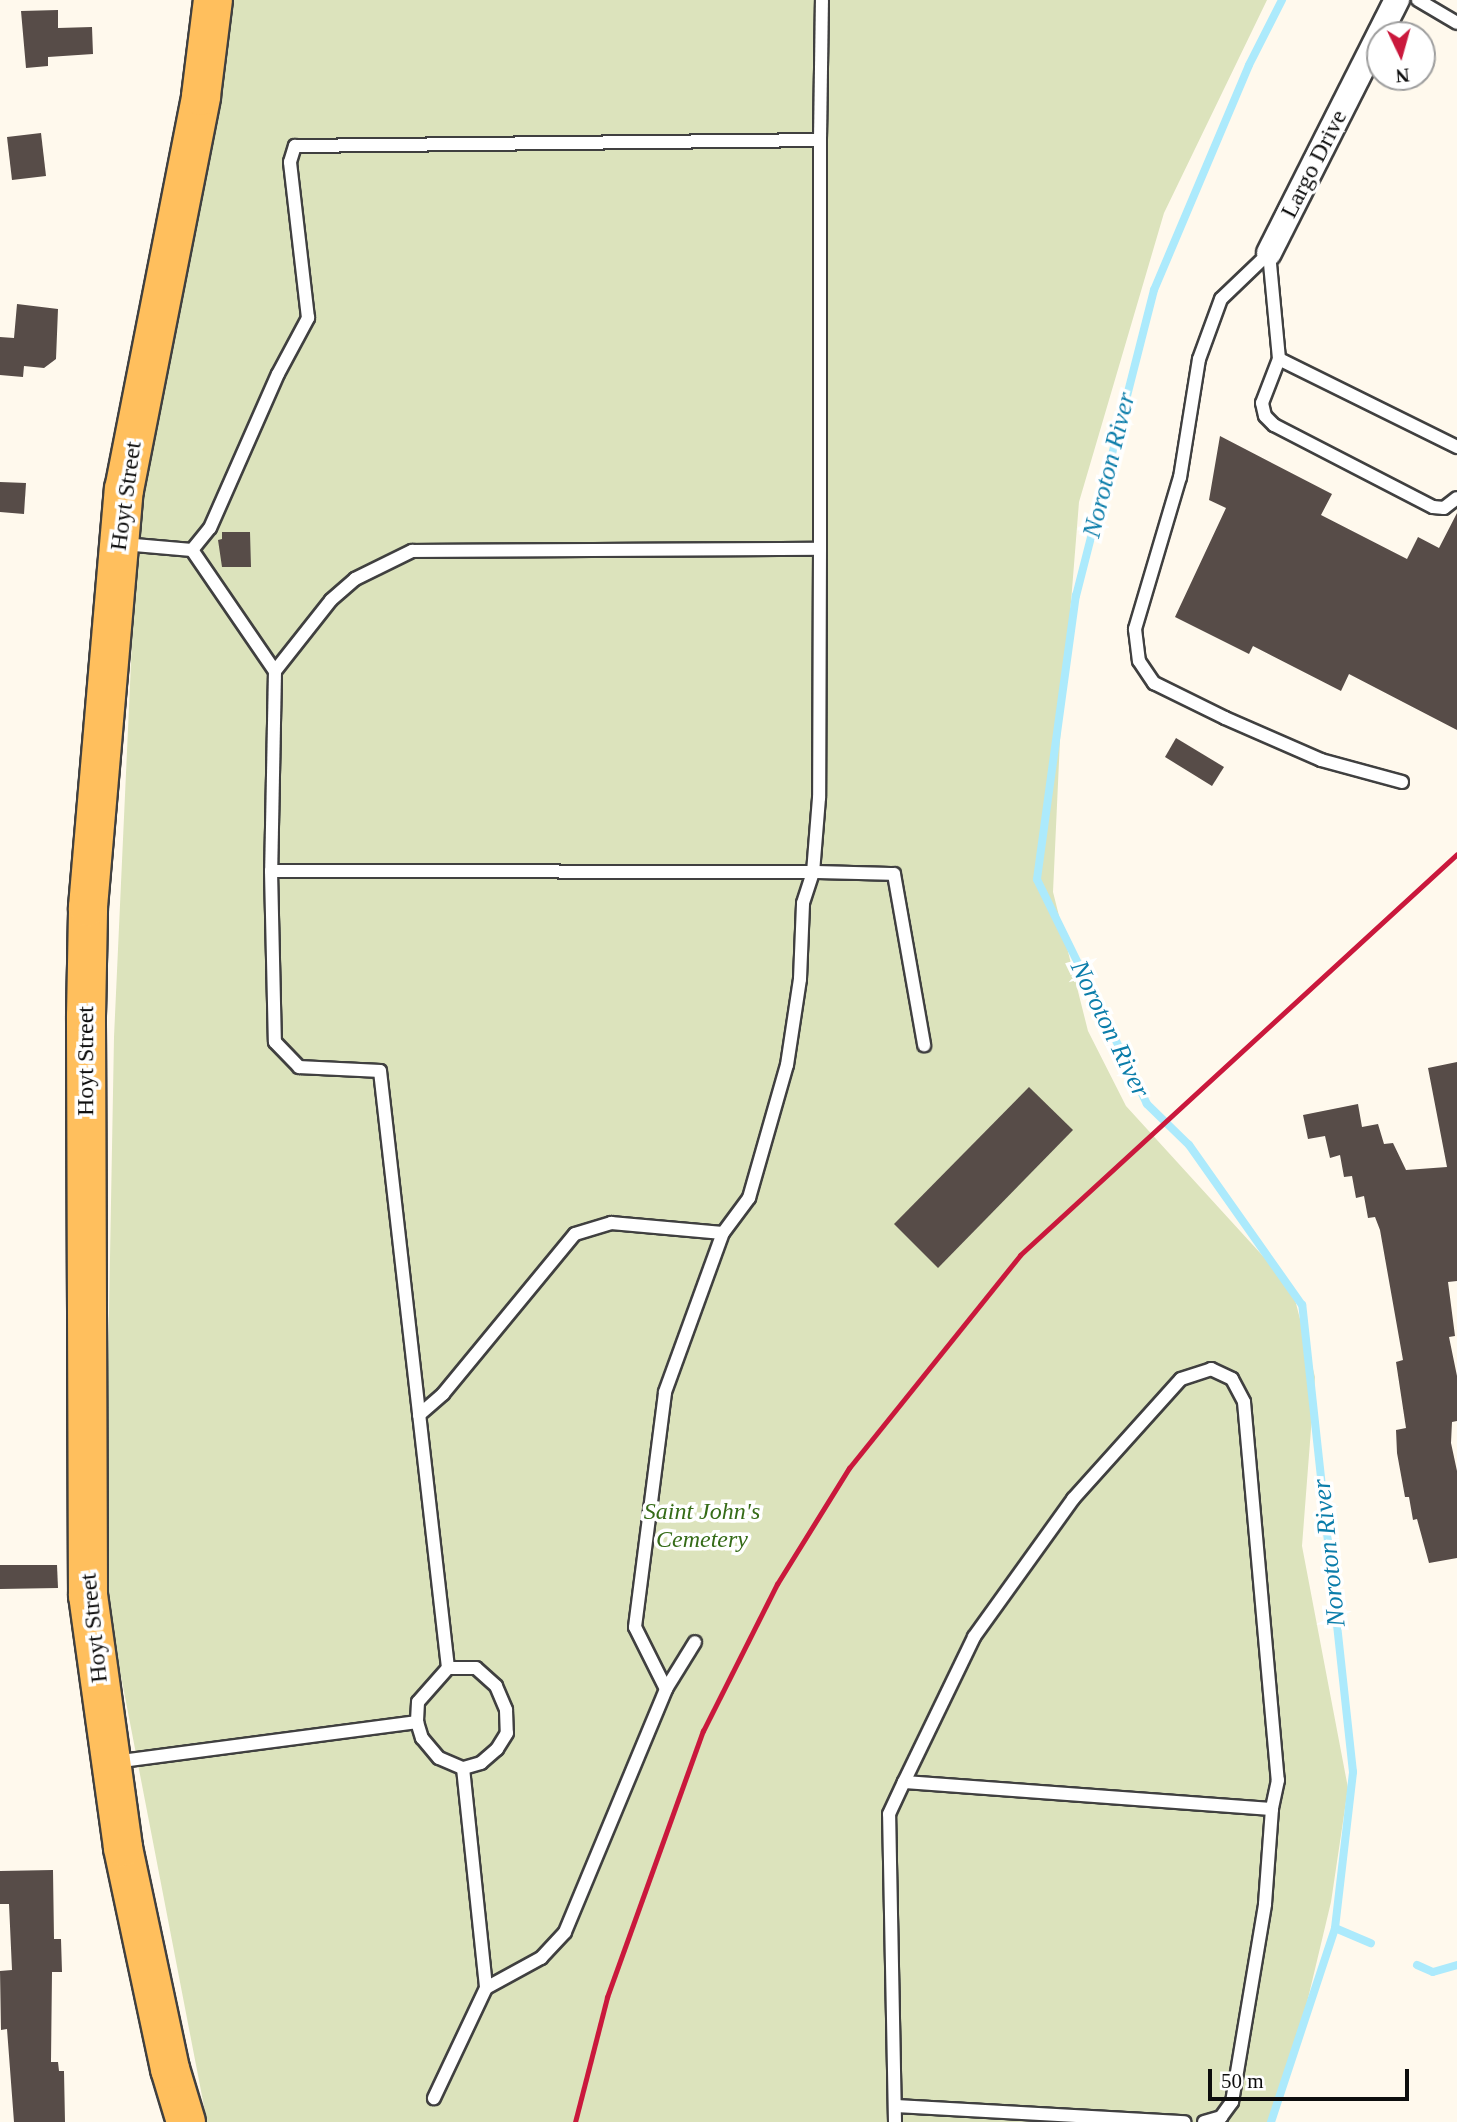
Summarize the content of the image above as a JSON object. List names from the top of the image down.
{
  "streets": {
    "main road": ["Hoyt Street"],
    "street": ["Largo Drive"]
  },
  "water": ["Noroton River"],
  "parks": ["Saint John's Cemetery"],
  "scale_bar": "50 m",
  "north": "bottom"
}
